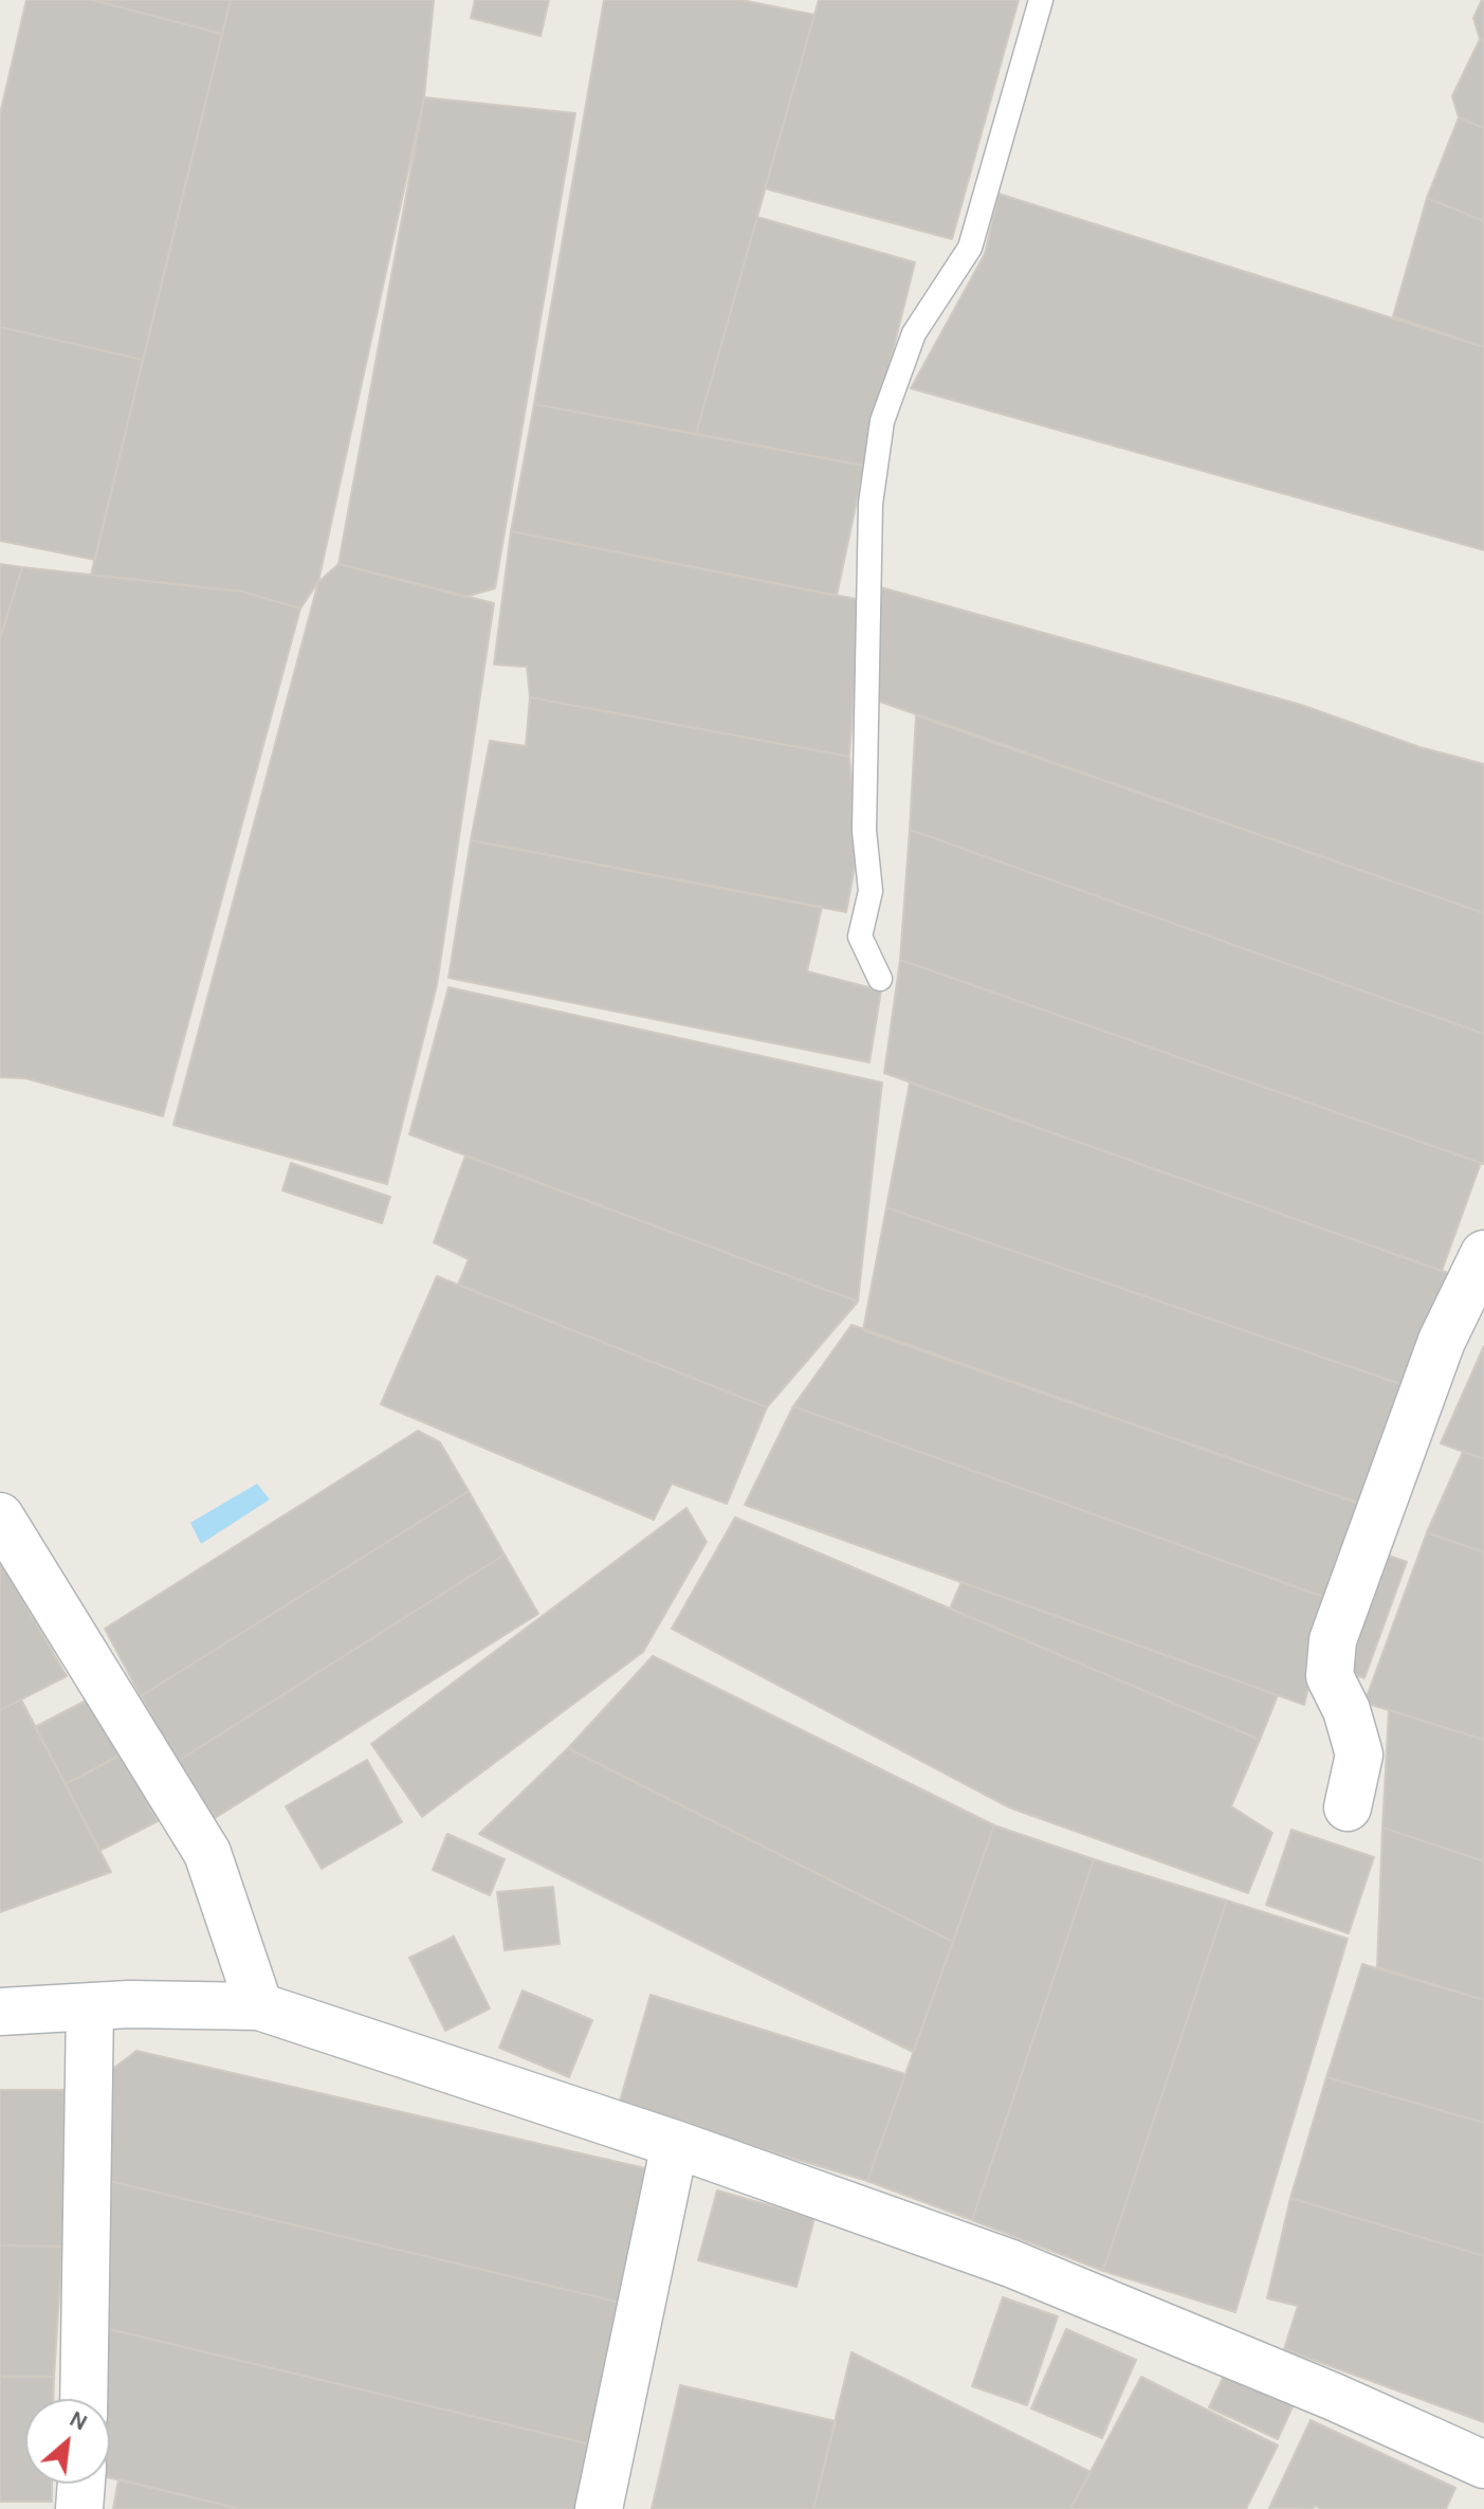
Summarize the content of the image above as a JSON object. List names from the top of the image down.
{
  "north": "top right"
}
